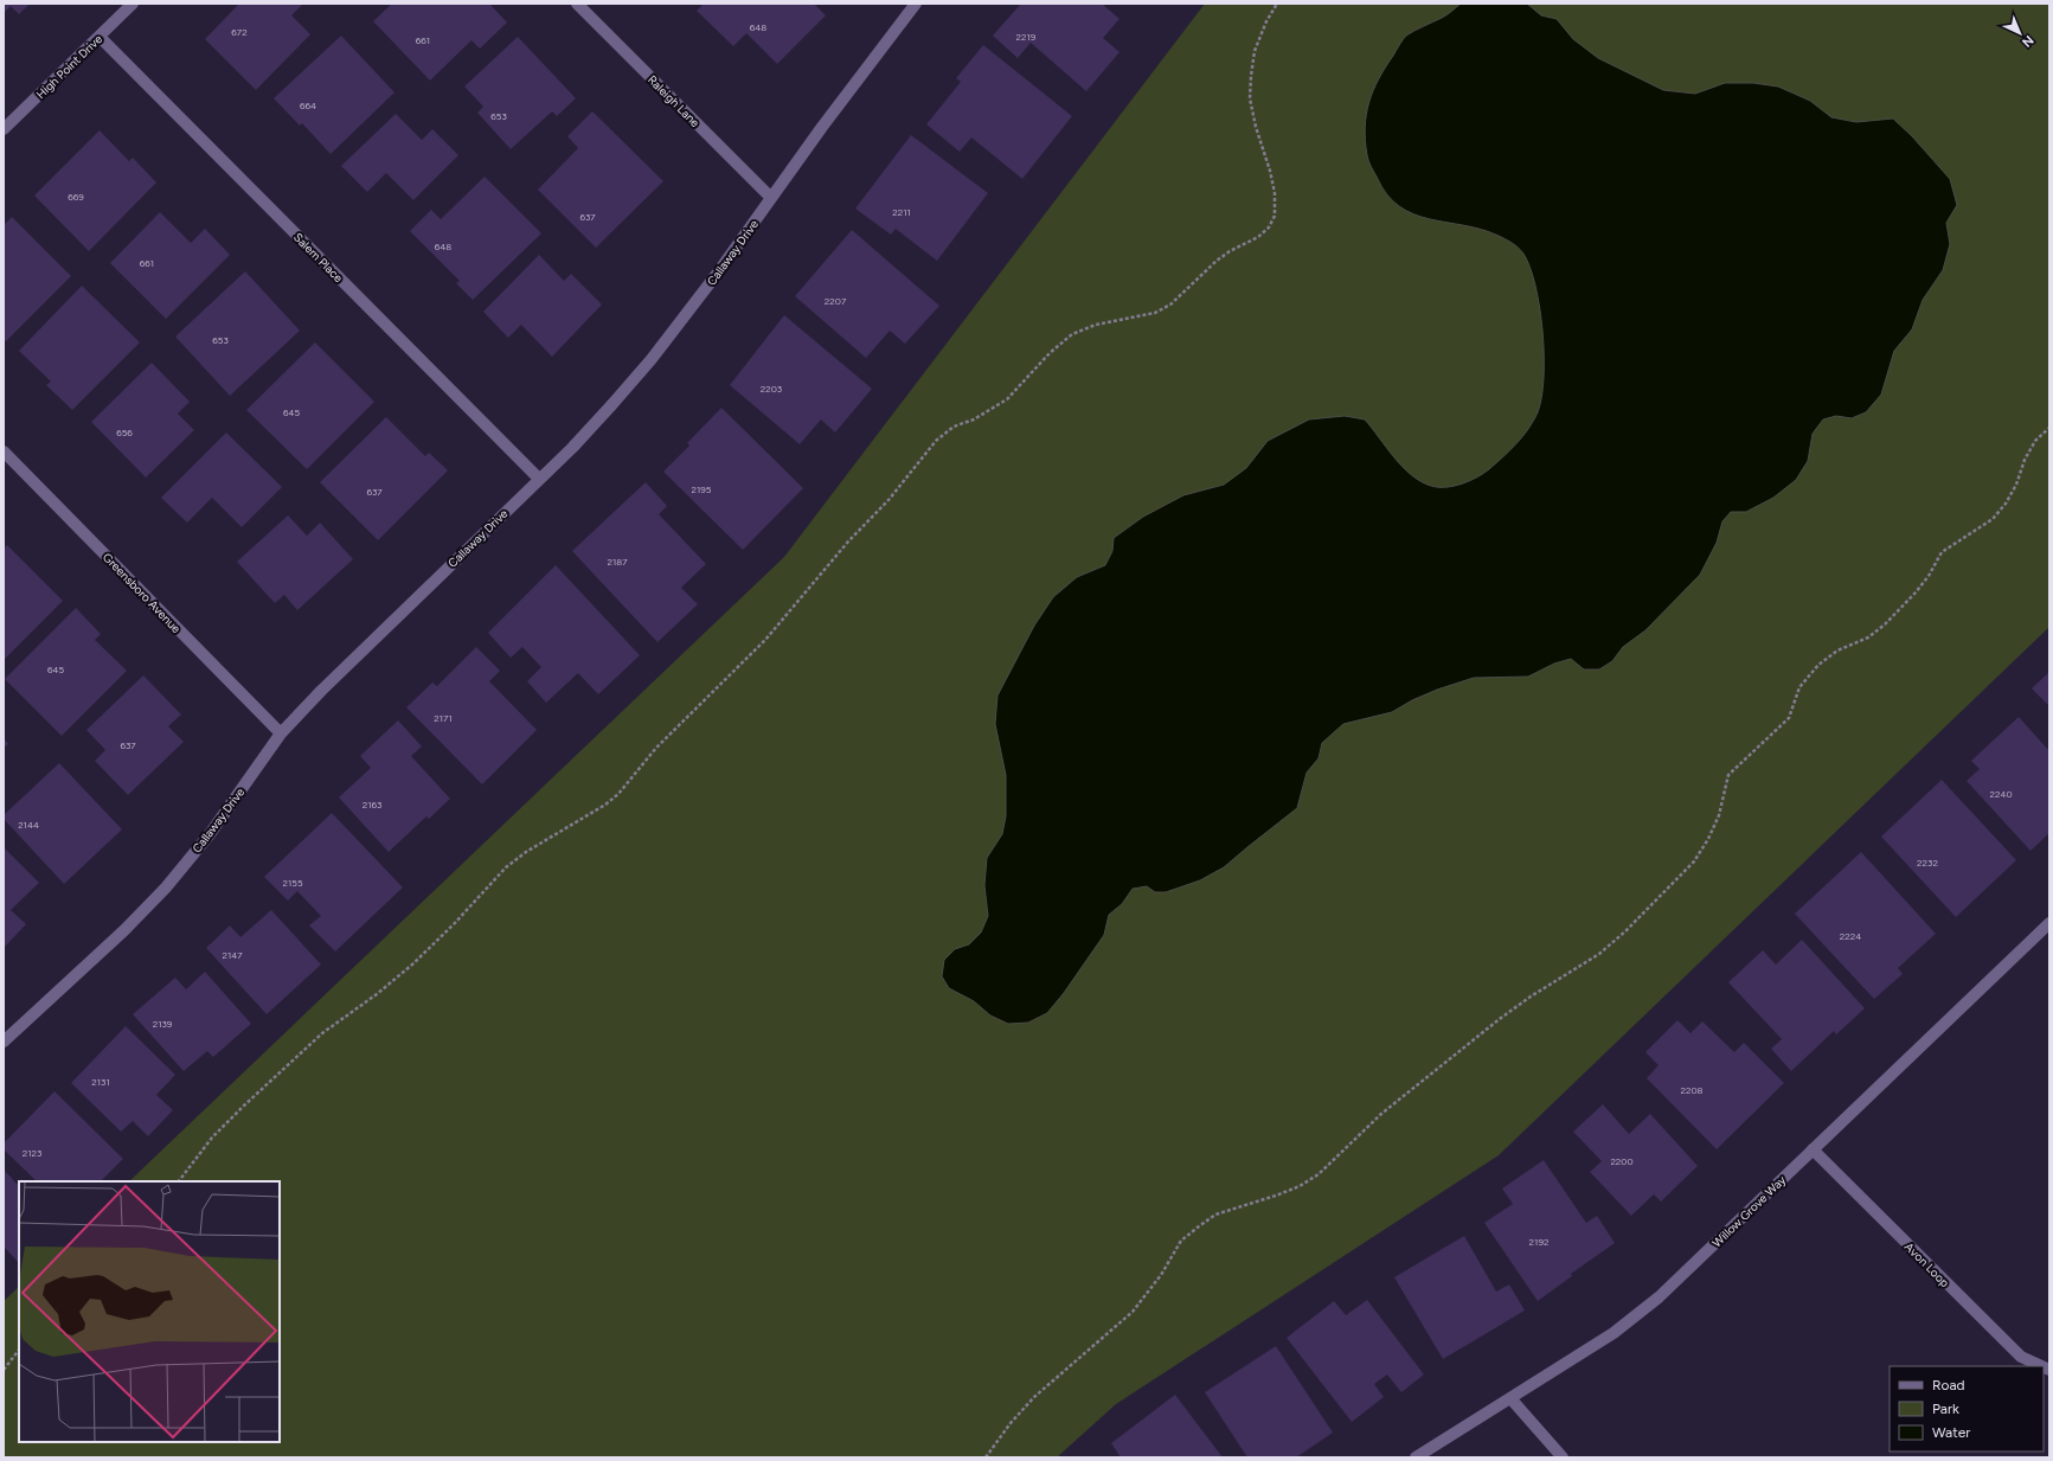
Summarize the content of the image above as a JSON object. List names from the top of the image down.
{
  "streets": {
    "street": [
      "High Point Drive",
      "Raleigh Lane",
      "Callaway Drive",
      "Salem Place",
      "Greensboro Avenue",
      "Willow Grove Way",
      "Avon Loop"
    ]
  },
  "crossings": [
    ["High Point Drive", "Salem Place"],
    ["Raleigh Lane", "Callaway Drive"],
    ["Callaway Drive", "Salem Place"],
    ["Callaway Drive", "Greensboro Avenue"],
    ["Willow Grove Way", "Avon Loop"]
  ],
  "house_numbers": [
    "648",
    "672",
    "2219",
    "661",
    "664",
    "653",
    "669",
    "2211",
    "637",
    "648",
    "661",
    "2207",
    "653",
    "2203",
    "645",
    "656",
    "2195",
    "637",
    "2187",
    "645",
    "2171",
    "637",
    "2240",
    "2163",
    "2144",
    "2232",
    "2155",
    "2224",
    "2147",
    "2139",
    "2131",
    "2208",
    "2123",
    "2200",
    "2192"
  ],
  "legend": ["Road", "Park", "Water"],
  "north": "bottom right"
}
